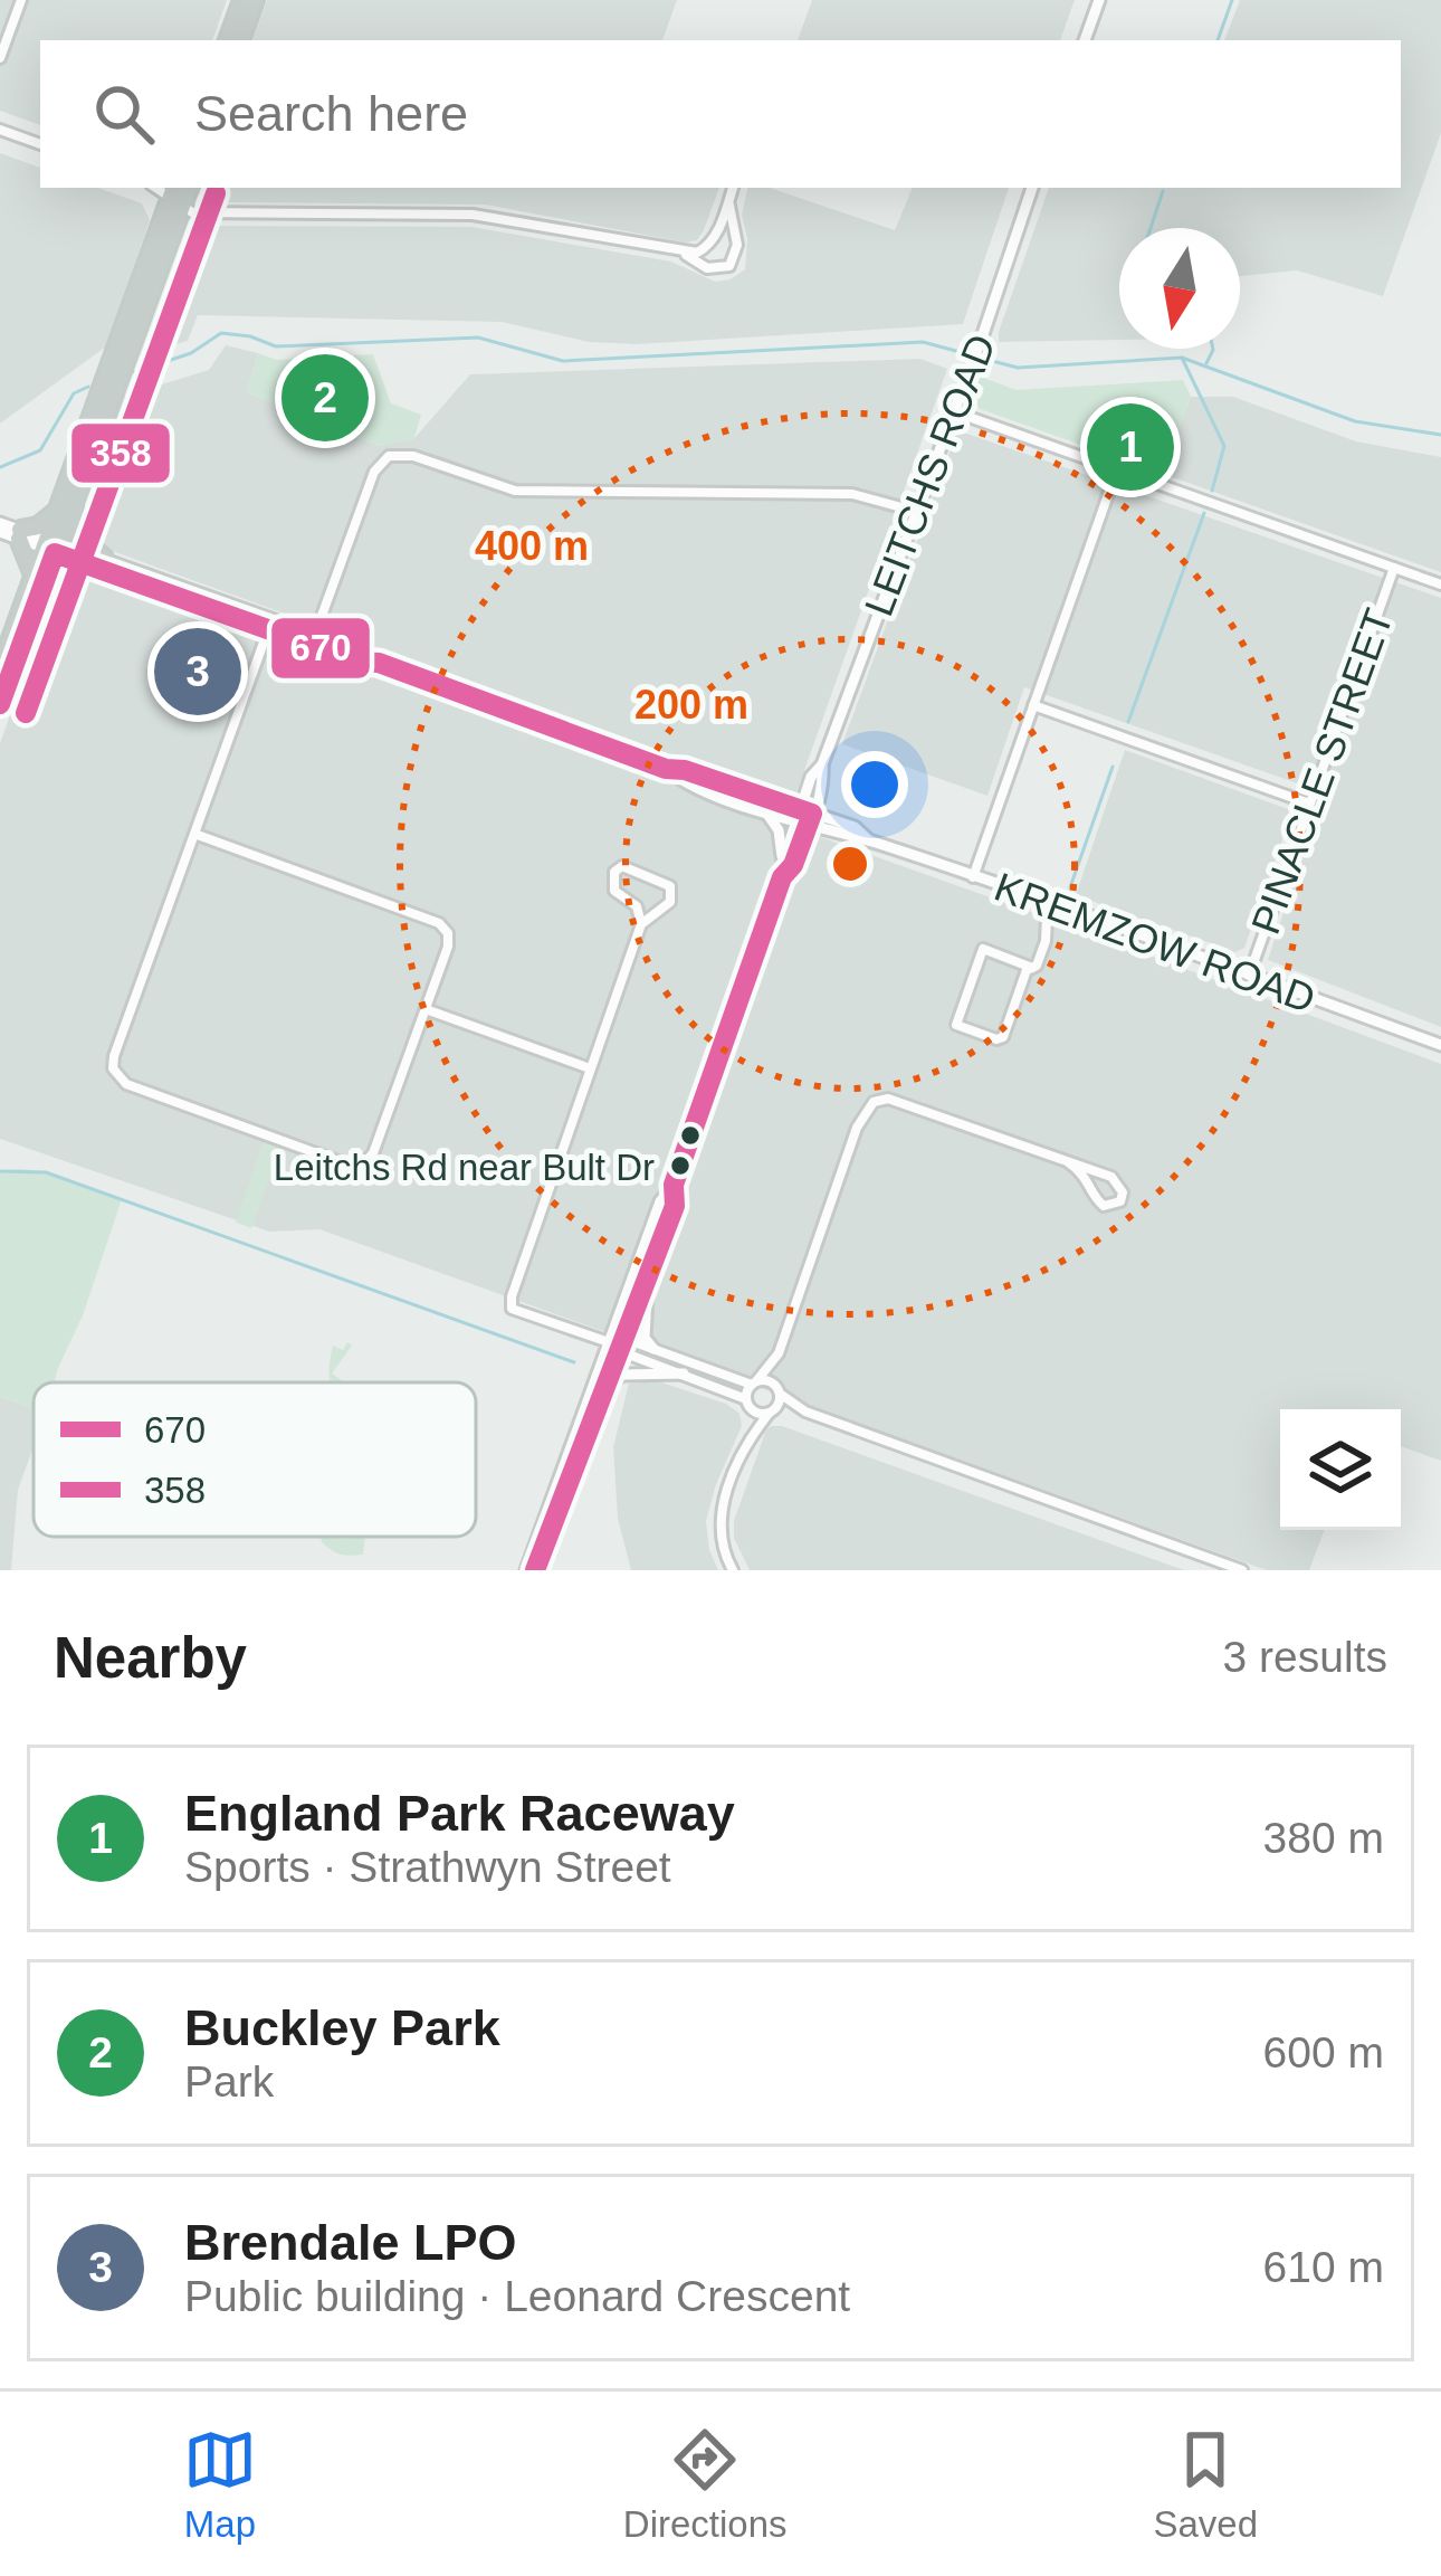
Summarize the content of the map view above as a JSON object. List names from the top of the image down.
{
  "streets": {
    "street": ["LEITCHS ROAD", "PINACLE STREET", "KREMZOW ROAD"]
  },
  "crossings": [
    ["LEITCHS ROAD", "KREMZOW ROAD"],
    ["PINACLE STREET", "KREMZOW ROAD"]
  ],
  "places": ["Leitchs Rd near Bult Dr"],
  "lines": ["transit line 358", "transit line 670"],
  "legend": ["670", "358"],
  "north": "bottom",
  "page": {
    "search": "Search here",
    "pins": ["2", "1", "3"],
    "heading": ["Nearby", "3 results"],
    "list": [
      {
        "mark": "1",
        "name": "England Park Raceway",
        "note": "Sports · Strathwyn Street",
        "value": "380 m"
      },
      {
        "mark": "2",
        "name": "Buckley Park",
        "note": "Park",
        "value": "600 m"
      },
      {
        "mark": "3",
        "name": "Brendale LPO",
        "note": "Public building · Leonard Crescent",
        "value": "610 m"
      }
    ],
    "nav": ["Map", "Directions", "Saved"]
  },
  "rings": ["400 m", "200 m"]
}
